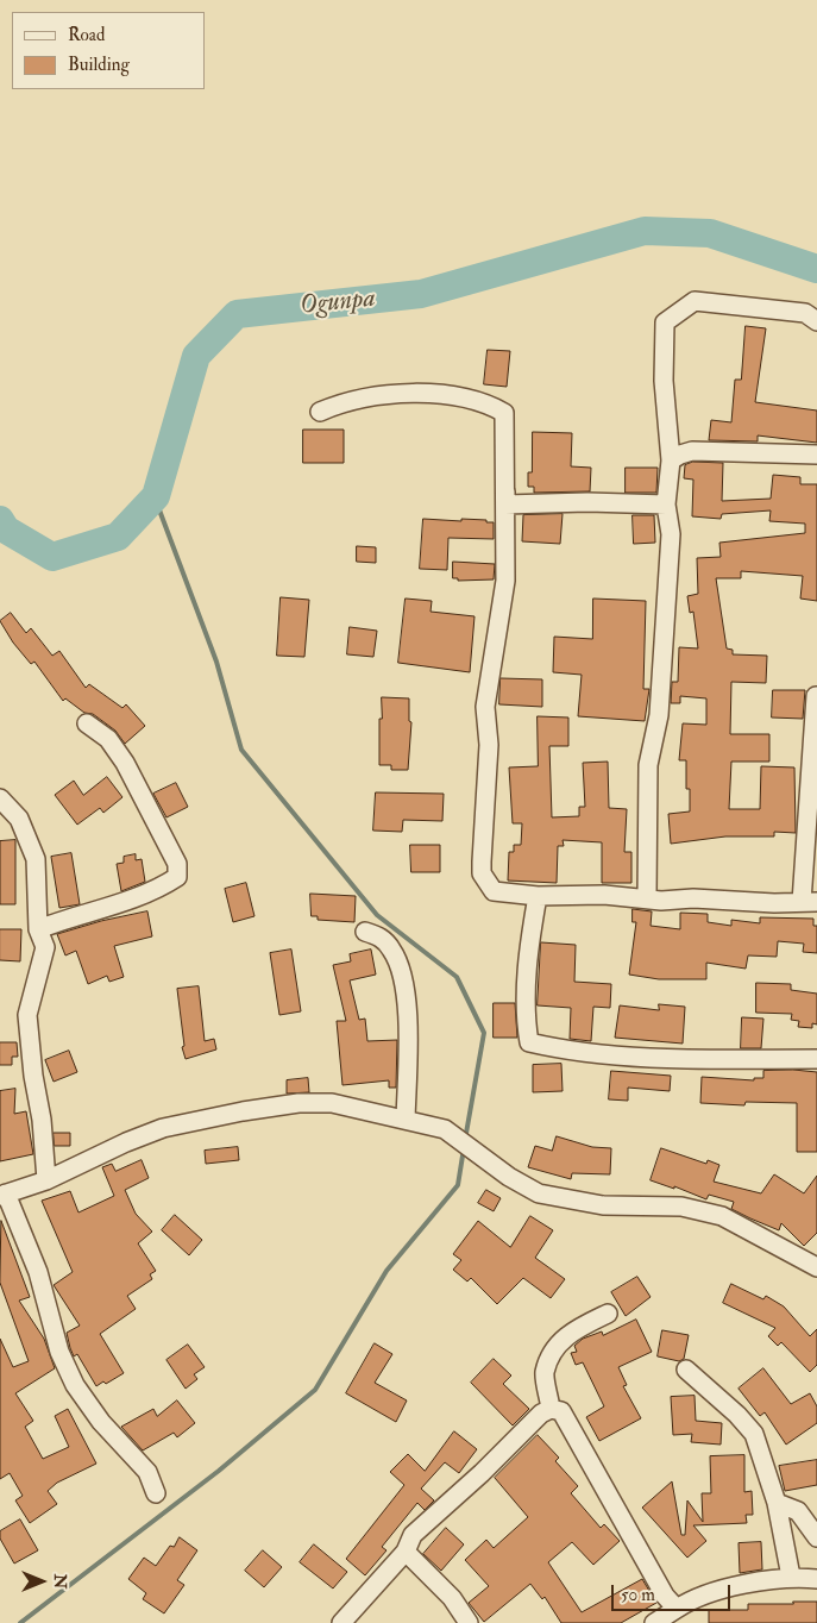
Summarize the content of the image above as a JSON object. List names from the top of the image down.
{
  "water": ["Ogunpa"],
  "legend": ["Road", "Building"],
  "scale_bar": "50 m",
  "north": "right"
}
